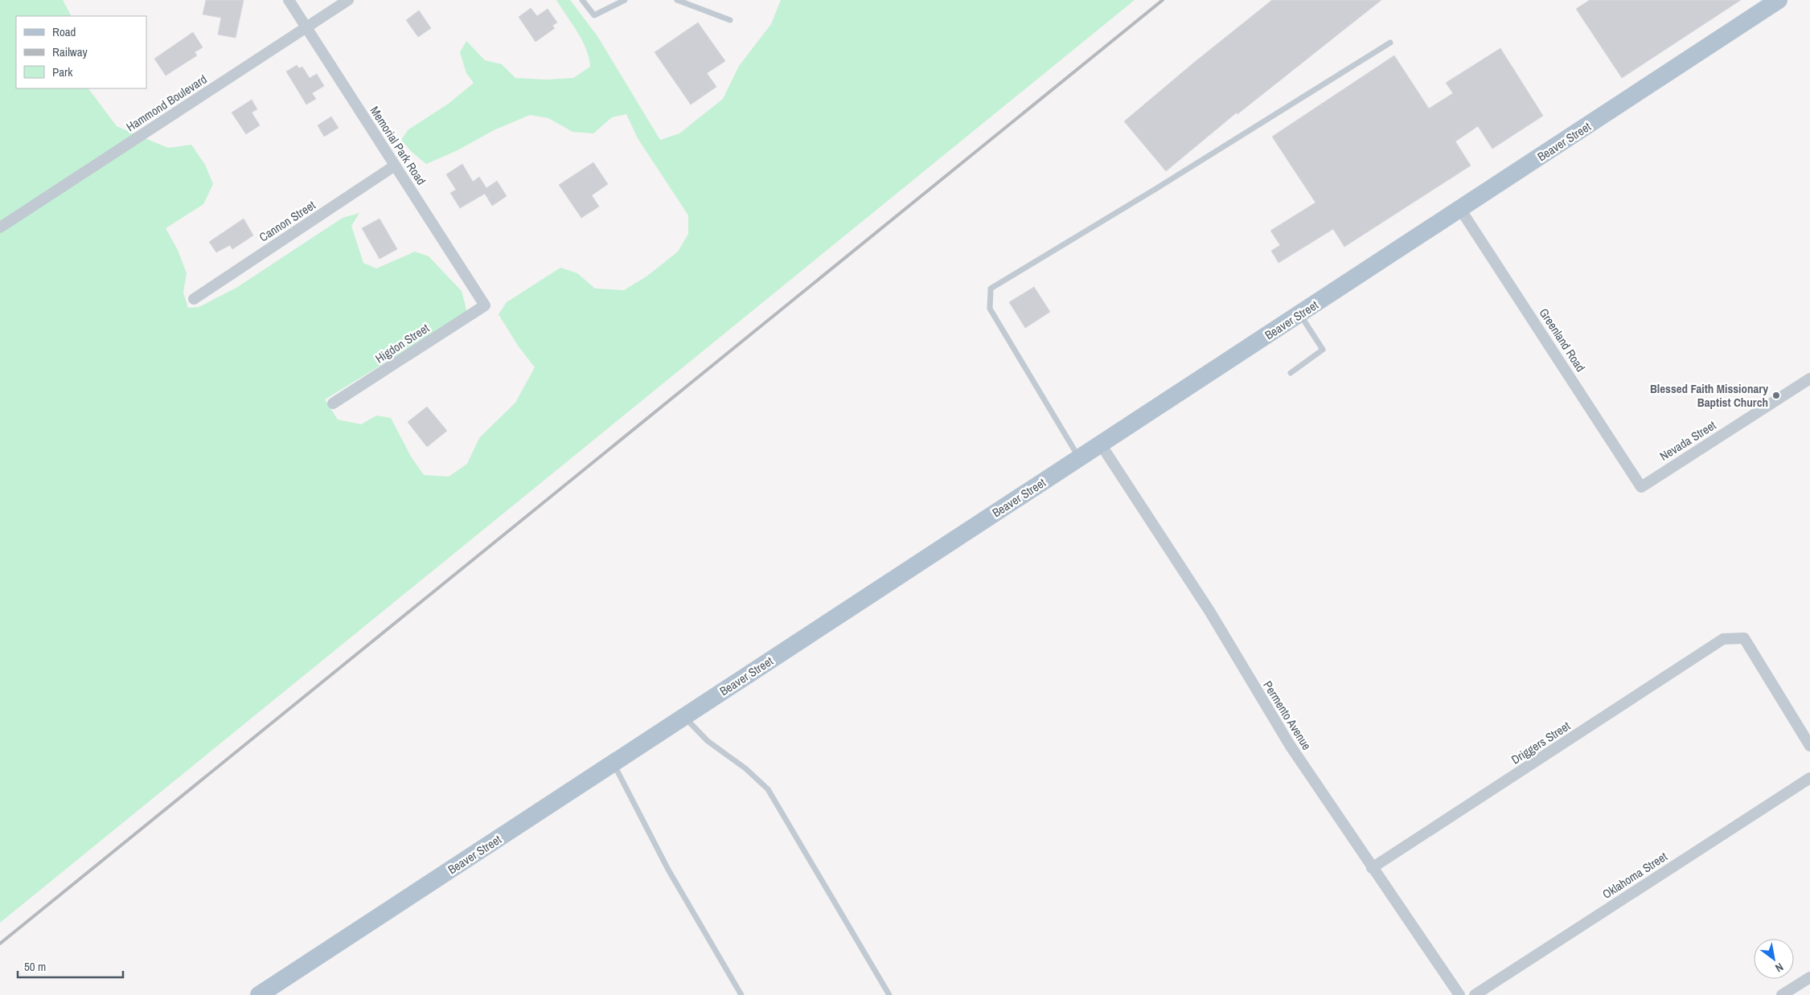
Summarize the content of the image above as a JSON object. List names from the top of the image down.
{
  "streets": {
    "main road": ["Beaver Street"],
    "street": [
      "Hammond Boulevard",
      "Memorial Park Road",
      "Cannon Street",
      "Greenland Road",
      "Higdon Street",
      "Nevada Street",
      "Permento Avenue",
      "Driggers Street",
      "Oklahoma Street"
    ]
  },
  "crossings": [
    ["Hammond Boulevard", "Memorial Park Road"],
    ["Beaver Street", "Greenland Road"],
    ["Beaver Street", "Permento Avenue"],
    ["Memorial Park Road", "Cannon Street"],
    ["Memorial Park Road", "Higdon Street"],
    ["Greenland Road", "Nevada Street"],
    ["Permento Avenue", "Driggers Street"]
  ],
  "places": ["Blessed Faith Missionary Baptist Church"],
  "legend": ["Road", "Railway", "Park"],
  "scale_bar": "50 m",
  "north": "bottom right"
}
